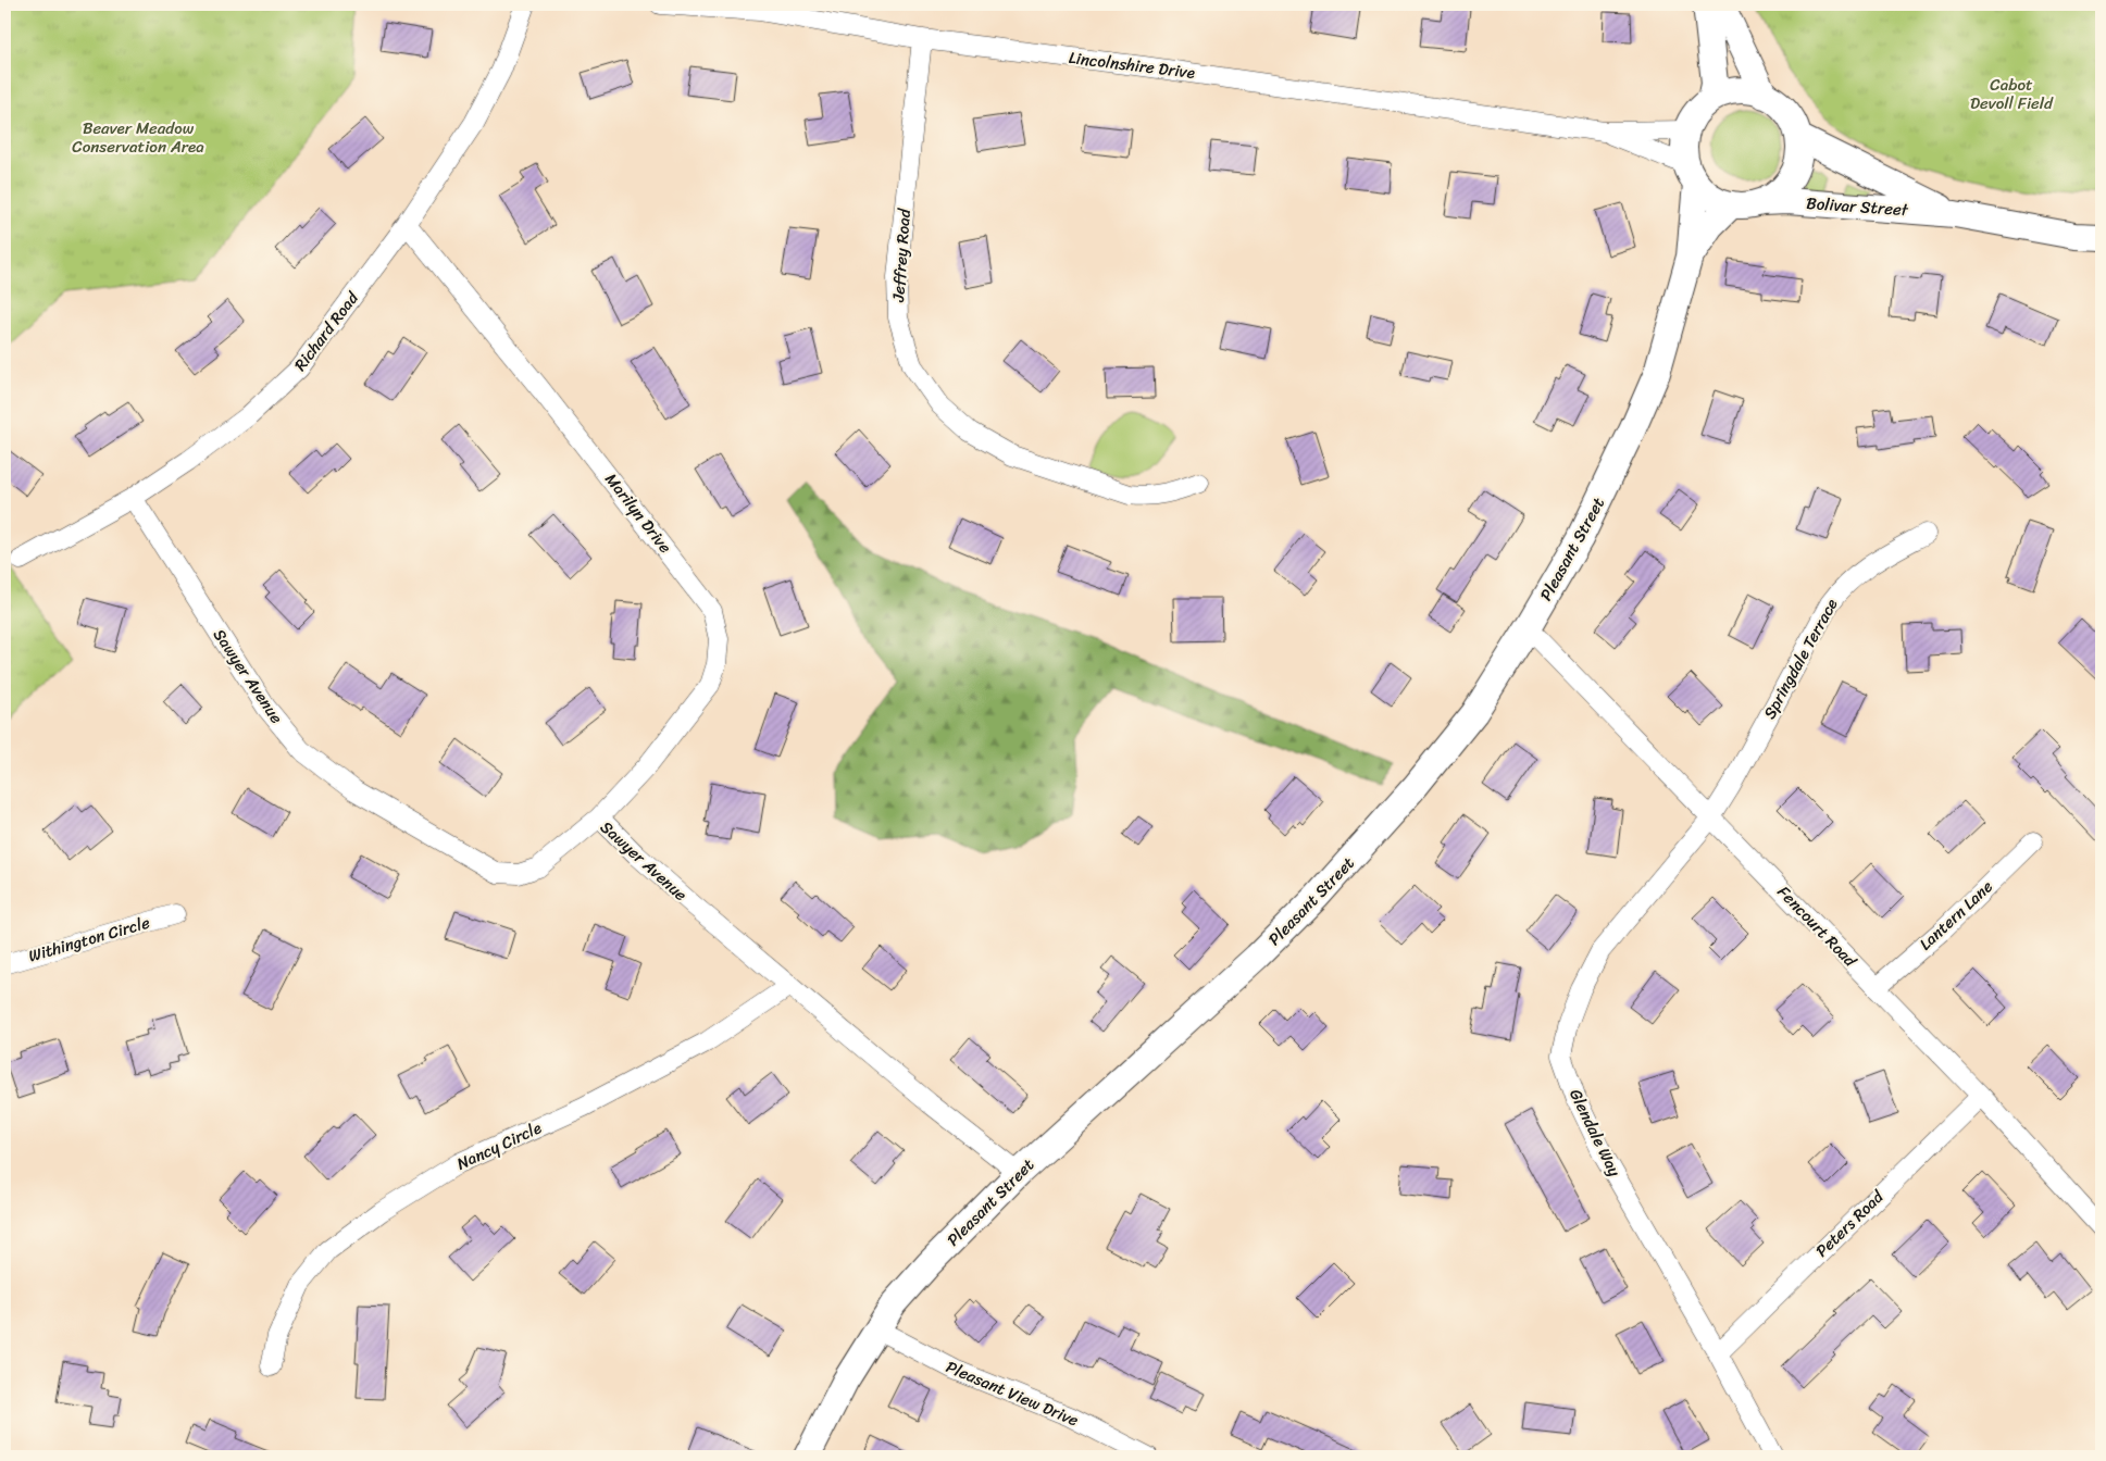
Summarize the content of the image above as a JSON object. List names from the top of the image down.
{
  "streets": {
    "main road": ["Bolivar Street", "Pleasant Street"],
    "street": [
      "Lincolnshire Drive",
      "Jeffrey Road",
      "Richard Road",
      "Marilyn Drive",
      "Springdale Terrace",
      "Sawyer Avenue",
      "Lantern Lane",
      "Fencourt Road",
      "Withington Circle",
      "Glendale Way",
      "Nancy Circle",
      "Peters Road",
      "Pleasant View Drive"
    ]
  },
  "crossings": [
    ["Lincolnshire Drive", "Bolivar Street"],
    ["Lincolnshire Drive", "Jeffrey Road"],
    ["Lincolnshire Drive", "Pleasant Street"],
    ["Bolivar Street", "Pleasant Street"],
    ["Richard Road", "Marilyn Drive"],
    ["Richard Road", "Sawyer Avenue"],
    ["Marilyn Drive", "Sawyer Avenue"],
    ["Pleasant Street", "Sawyer Avenue"],
    ["Pleasant Street", "Fencourt Road"],
    ["Pleasant Street", "Pleasant View Drive"],
    ["Springdale Terrace", "Fencourt Road"],
    ["Springdale Terrace", "Glendale Way"],
    ["Sawyer Avenue", "Nancy Circle"],
    ["Lantern Lane", "Fencourt Road"],
    ["Fencourt Road", "Glendale Way"],
    ["Fencourt Road", "Peters Road"],
    ["Glendale Way", "Peters Road"]
  ],
  "parks": ["Cabot Devoll Field", "Beaver Meadow Conservation Area"]
}
